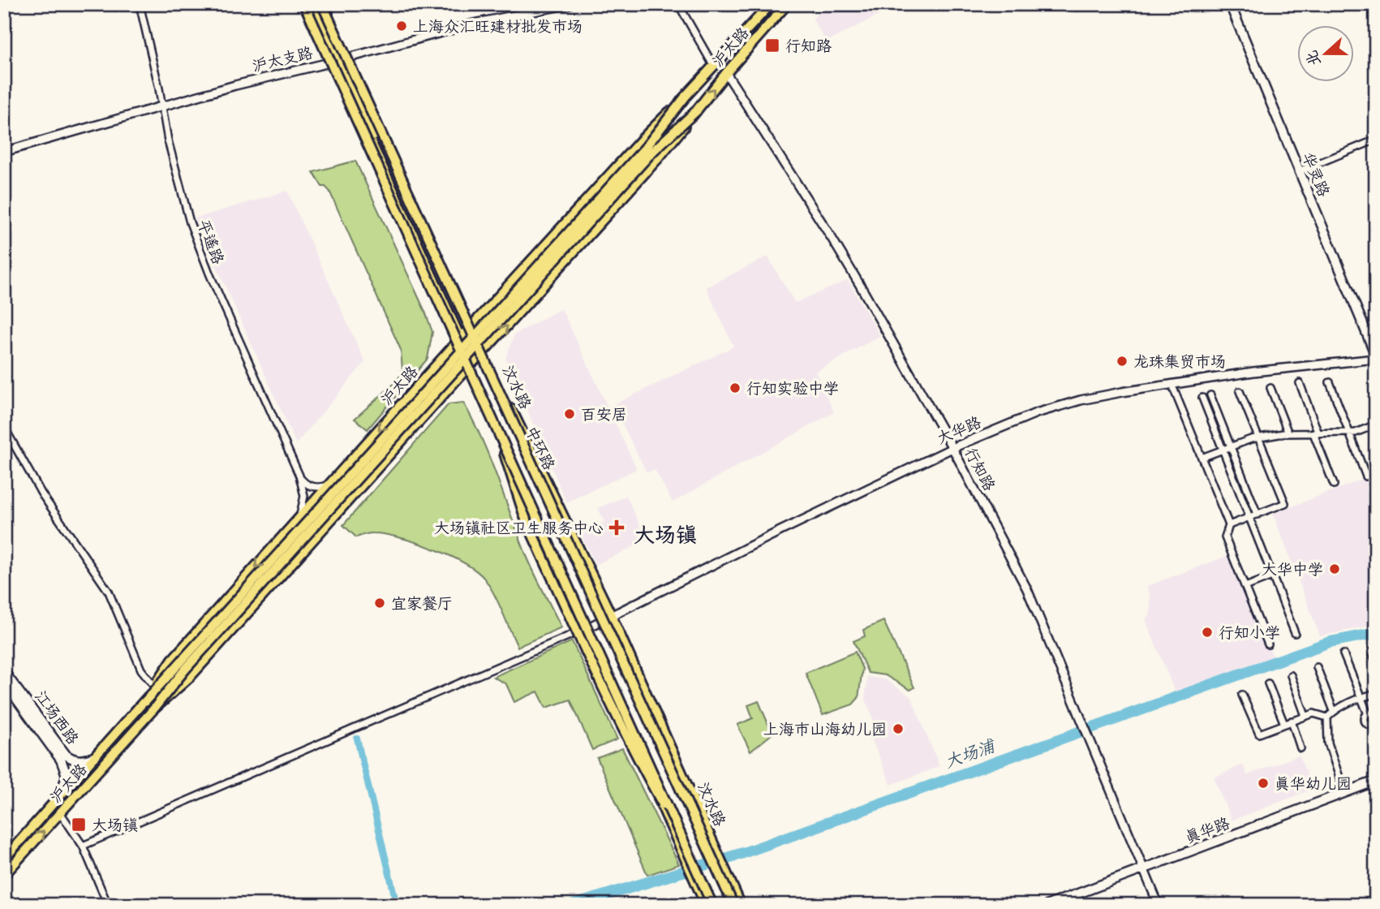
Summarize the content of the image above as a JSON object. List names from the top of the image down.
{
  "streets": {
    "main road": [
      "沪太路",
      "华灵路",
      "汶水路",
      "中环路",
      "江场西路",
      "真华路"
    ],
    "street": [
      "沪太支路",
      "平遥路",
      "大华路",
      "行知路"
    ]
  },
  "crossings": [
    ["沪太路", "平遥路"],
    ["沪太路", "汶水路"],
    ["沪太路", "行知路"],
    ["沪太路", "江场西路"],
    ["沪太支路", "平遥路"],
    ["沪太支路", "汶水路"],
    ["华灵路", "大华路"],
    ["汶水路", "大华路"],
    ["汶水路", "中环路"],
    ["大华路", "行知路"],
    ["行知路", "真华路"]
  ],
  "districts": ["大场镇"],
  "water": ["大场浦"],
  "places": {
    "other": [
      "上海众汇旺建材批发市场",
      "龙珠集贸市场",
      "行知实验中学",
      "百安居",
      "大华中学",
      "宜家餐厅",
      "行知小学",
      "上海市山海幼儿园",
      "真华幼儿园"
    ],
    "transit": ["行知路", "大场镇"],
    "health": ["大场镇社区卫生服务中心"]
  },
  "north": "left"
}
